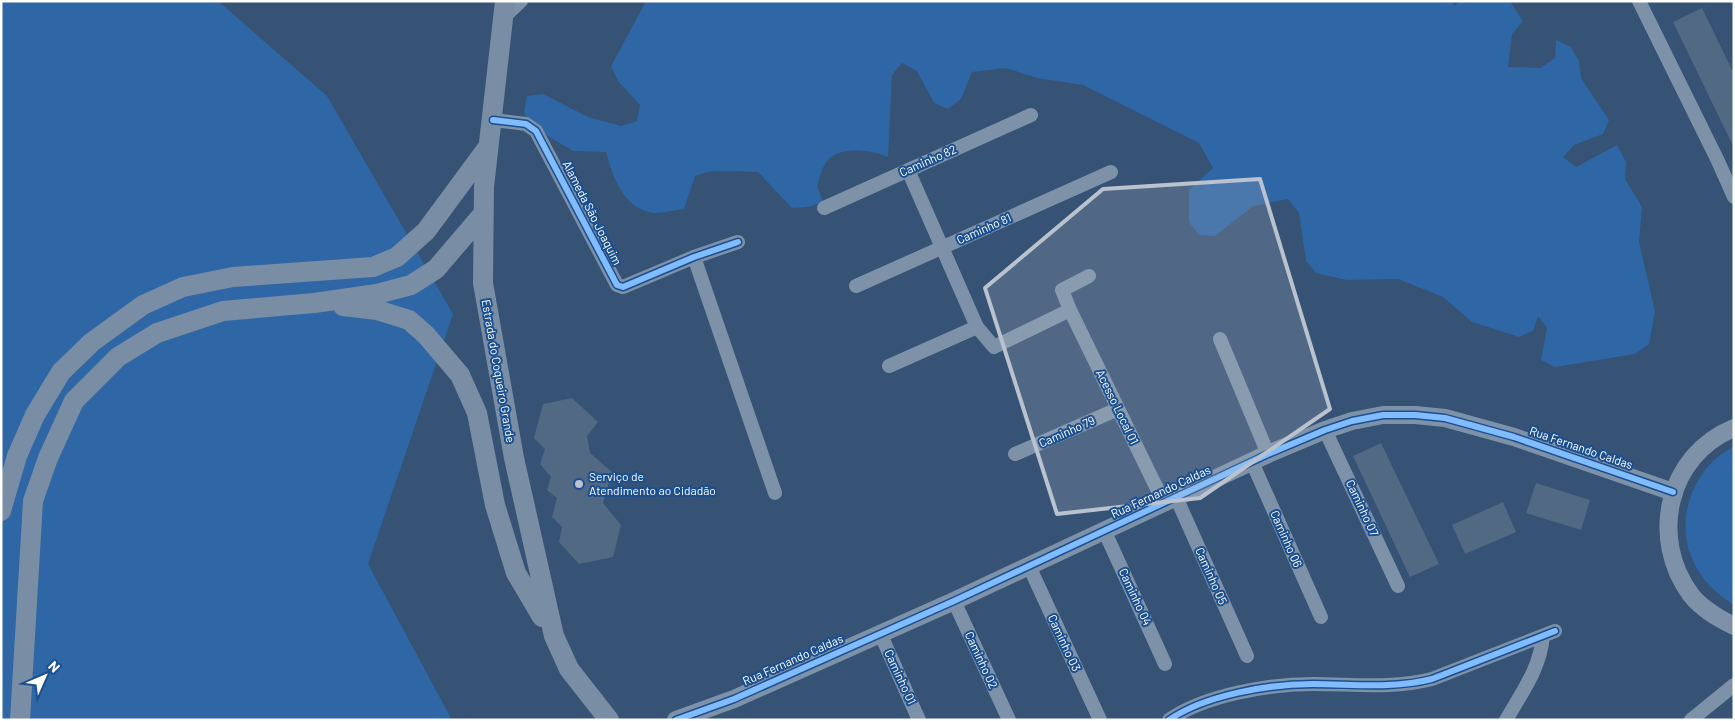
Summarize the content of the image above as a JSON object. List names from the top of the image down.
{
  "streets": {
    "main road": ["Estrada do Coqueiro Grande"],
    "street": [
      "Caminho 82",
      "Alameda São Joaquim",
      "Caminho 81",
      "Acesso Local 01",
      "Caminho 79",
      "Rua Fernando Caldas",
      "Caminho 07",
      "Caminho 06",
      "Caminho 05",
      "Caminho 04",
      "Caminho 03",
      "Caminho 02",
      "Caminho 01"
    ]
  },
  "crossings": [
    ["Alameda São Joaquim", "Estrada do Coqueiro Grande"],
    ["Acesso Local 01", "Caminho 79"],
    ["Acesso Local 01", "Rua Fernando Caldas"],
    ["Acesso Local 01", "Caminho 05"],
    ["Rua Fernando Caldas", "Caminho 07"],
    ["Rua Fernando Caldas", "Caminho 06"],
    ["Rua Fernando Caldas", "Caminho 05"],
    ["Rua Fernando Caldas", "Caminho 04"],
    ["Rua Fernando Caldas", "Caminho 03"],
    ["Rua Fernando Caldas", "Caminho 02"],
    ["Rua Fernando Caldas", "Caminho 01"]
  ],
  "places": ["Serviço de Atendimento ao Cidadão"],
  "north": "top right"
}
